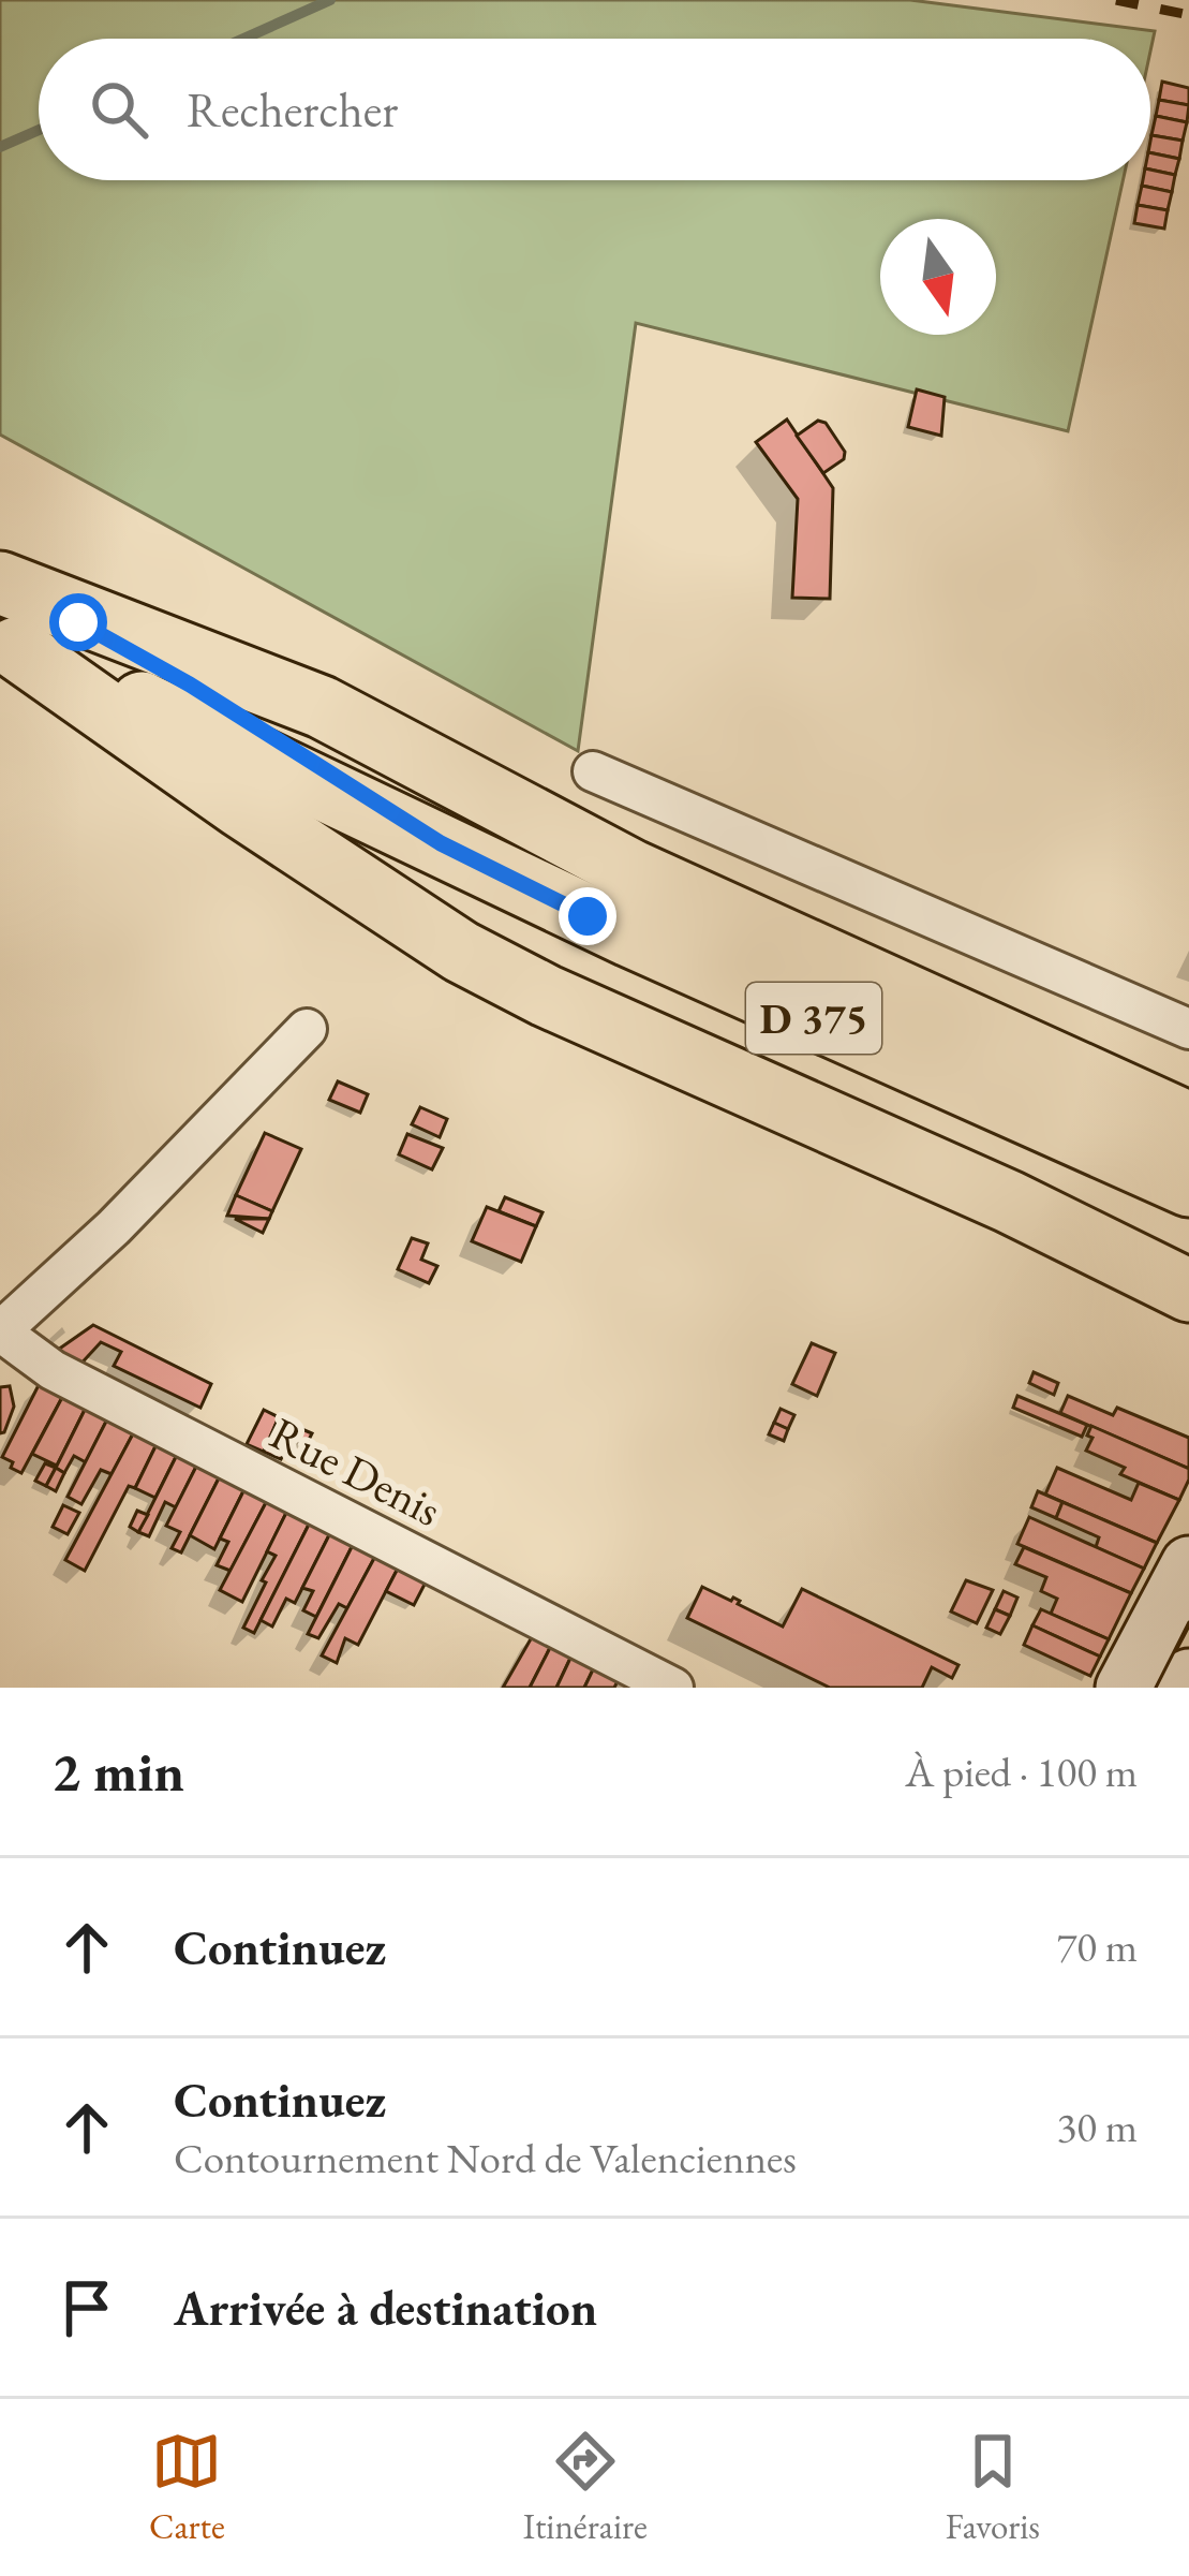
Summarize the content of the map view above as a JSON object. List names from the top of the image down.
{
  "streets": {
    "main road": ["D 375"],
    "street": ["Rue Denis"]
  },
  "north": "bottom",
  "page": {
    "search": "Rechercher",
    "heading": ["2 min", "À pied · 100 m"],
    "list": [
      ["Continuez", "70 m"],
      ["Continuez", "Contournement Nord de Valenciennes", "30 m"],
      "Arrivée à destination"
    ],
    "nav": ["Carte", "Itinéraire", "Favoris"]
  }
}
